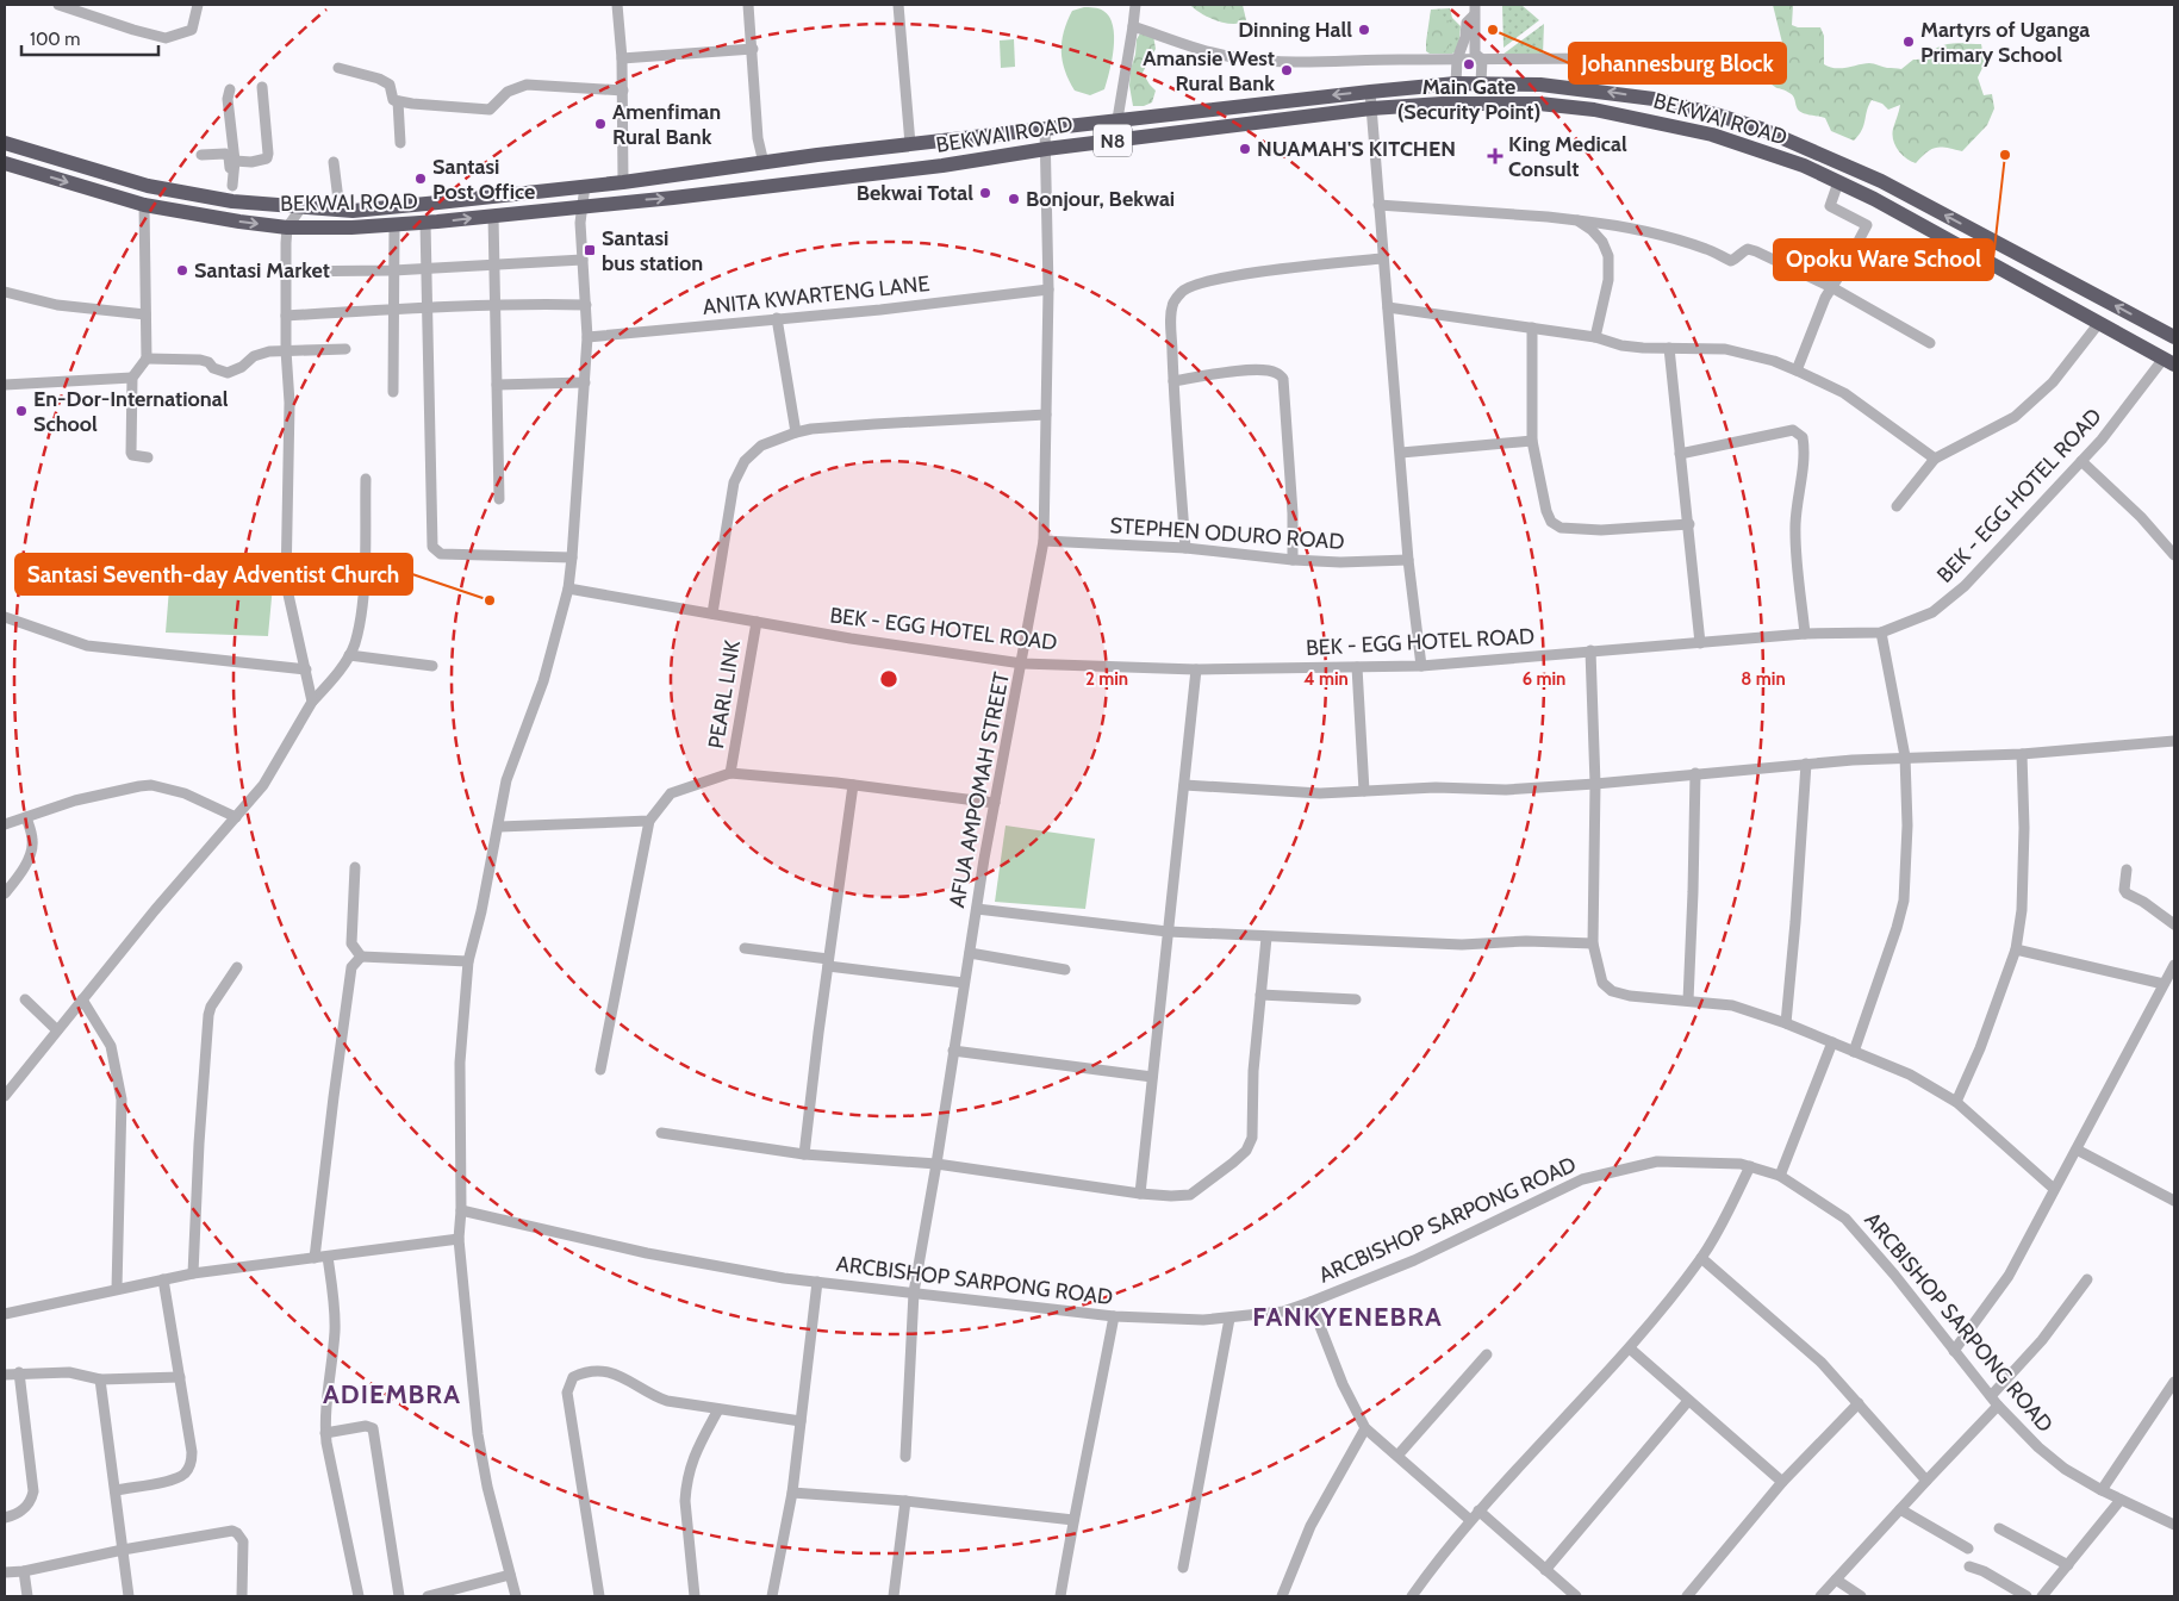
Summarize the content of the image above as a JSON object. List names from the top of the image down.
{
  "streets": {
    "highway": ["BEKWAI ROAD", "N8"],
    "street": [
      "ANITA KWARTENG LANE",
      "BEK - EGG HOTEL ROAD",
      "STEPHEN ODURO ROAD",
      "PEARL LINK",
      "AFUA AMPOMAH STREET",
      "ARCBISHOP SARPONG ROAD"
    ]
  },
  "crossings": [
    ["BEKWAI ROAD", "BEK - EGG HOTEL ROAD"],
    ["BEKWAI ROAD", "AFUA AMPOMAH STREET"],
    ["ANITA KWARTENG LANE", "AFUA AMPOMAH STREET"],
    ["BEK - EGG HOTEL ROAD", "PEARL LINK"],
    ["BEK - EGG HOTEL ROAD", "AFUA AMPOMAH STREET"],
    ["STEPHEN ODURO ROAD", "AFUA AMPOMAH STREET"],
    ["AFUA AMPOMAH STREET", "ARCBISHOP SARPONG ROAD"]
  ],
  "districts": ["FANKYENEBRA", "ADIEMBRA"],
  "places": {
    "other": [
      "Dinning Hall",
      "Johannesburg Block",
      "Martyrs of Uganga Primary School",
      "Main Gate (Security Point)",
      "Amansie West Rural Bank",
      "Amenfiman Rural Bank",
      "NUAMAH'S KITCHEN",
      "Opoku Ware School",
      "Santasi Post Office",
      "Bekwai Total",
      "Bonjour, Bekwai",
      "Santasi Market",
      "En-Dor-International School",
      "Santasi Seventh-day Adventist Church"
    ],
    "health": ["King Medical Consult"],
    "transit": ["Santasi bus station"]
  },
  "scale_bar": "100 m",
  "rings": [
    "2 min",
    "4 min",
    "6 min",
    "8 min"
  ]
}
